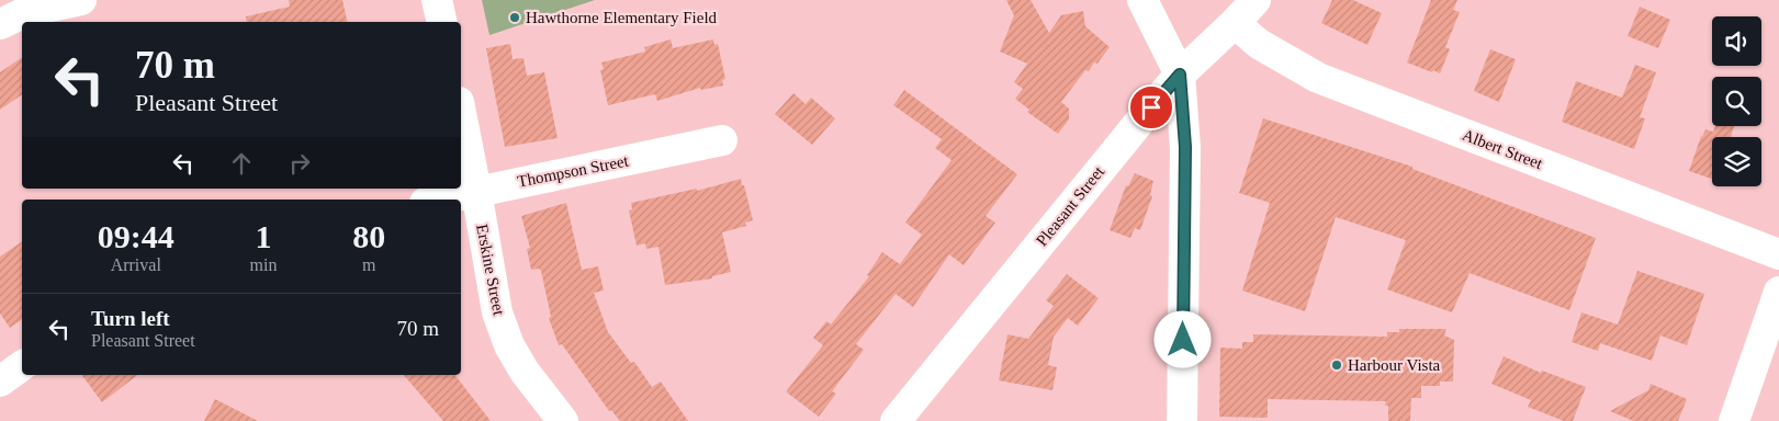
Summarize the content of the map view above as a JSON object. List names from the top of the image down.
{
  "streets": {
    "street": [
      "Albert Street",
      "Thompson Street",
      "Pleasant Street",
      "Erskine Street"
    ]
  },
  "crossings": [
    ["Albert Street", "Pleasant Street"],
    ["Thompson Street", "Erskine Street"]
  ],
  "places": ["Hawthorne Elementary Field", "Harbour Vista"],
  "page": {
    "turn": ["70 m", "Pleasant Street"],
    "eta": [
      "09:44",
      "Arrival",
      "1",
      "min",
      "80",
      "m"
    ],
    "list": [
      {
        "name": "Turn left",
        "note": "Pleasant Street",
        "value": "70 m"
      }
    ]
  }
}
